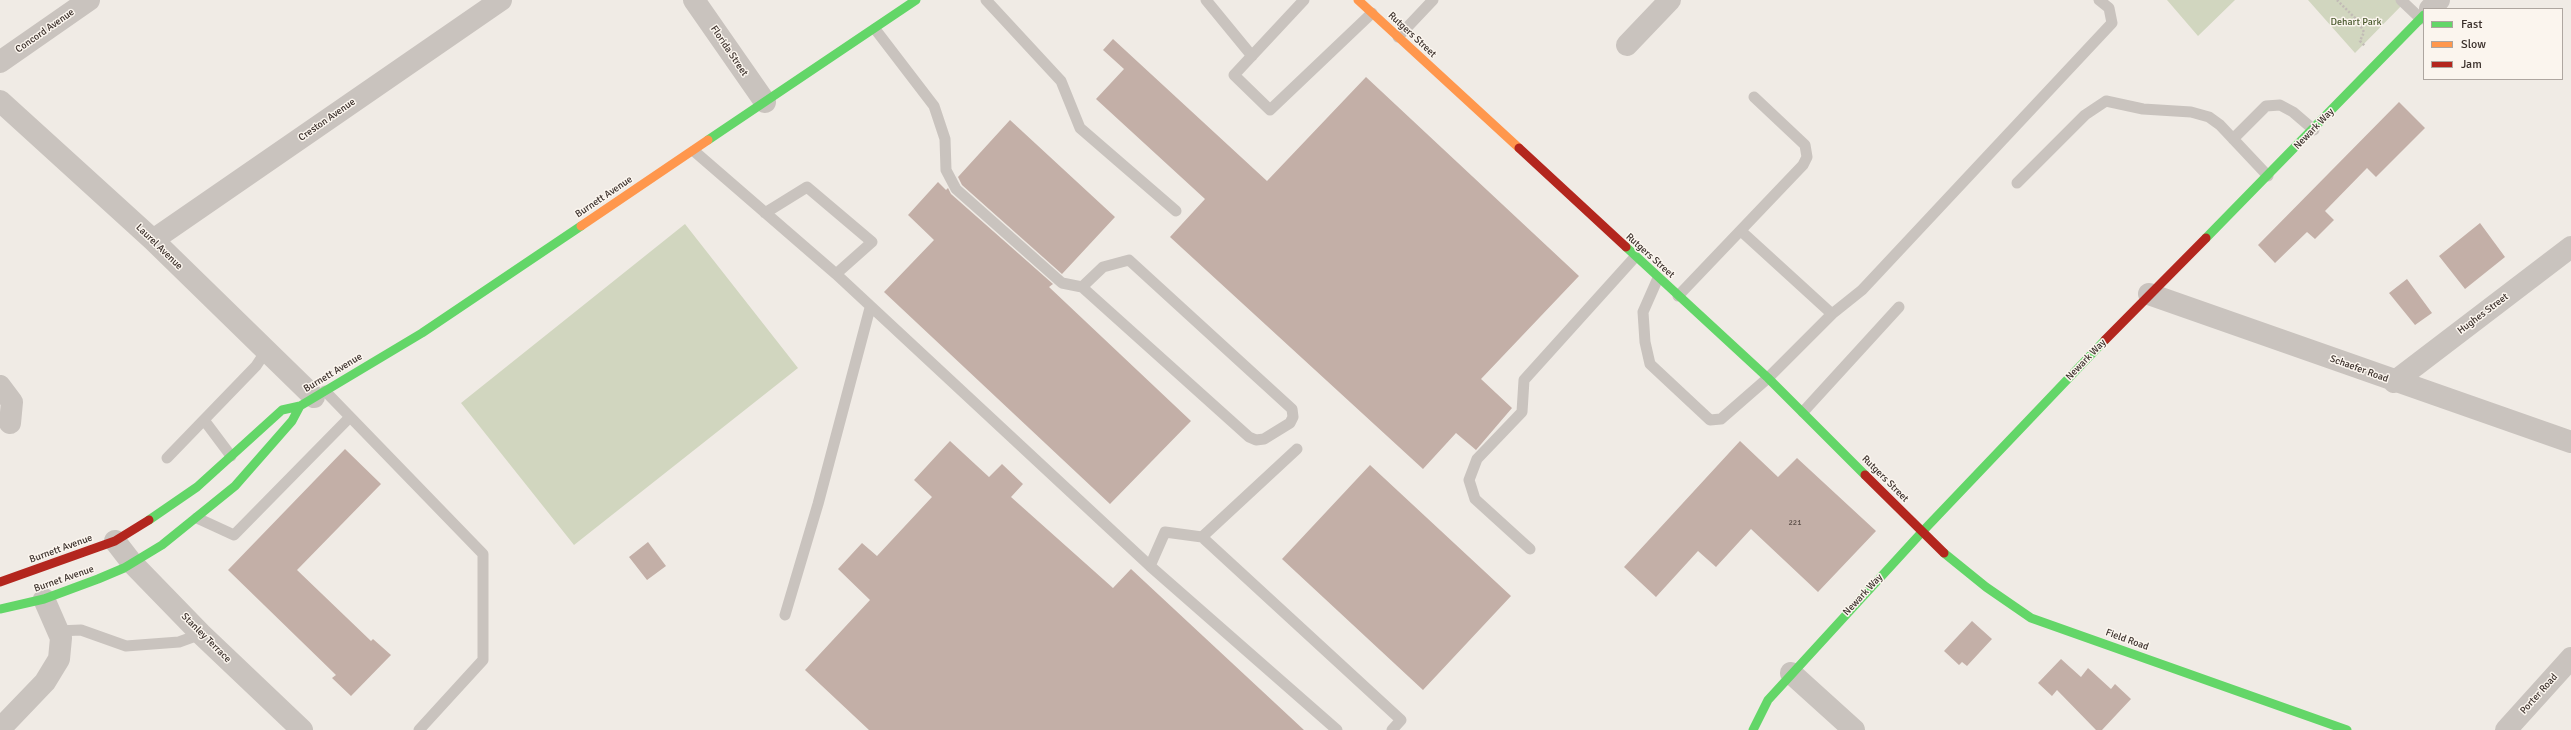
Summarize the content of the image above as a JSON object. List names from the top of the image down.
{
  "streets": {
    "street": [
      "Concord Avenue",
      "Rutgers Street",
      "Florida Street",
      "Creston Avenue",
      "Newark Way",
      "Burnett Avenue",
      "Laurel Avenue",
      "Hughes Street",
      "Schaefer Road",
      "Burnet Avenue",
      "Stanley Terrace",
      "Field Road",
      "Porter Road"
    ]
  },
  "crossings": [
    ["Rutgers Street", "Newark Way"],
    ["Rutgers Street", "Field Road"],
    ["Florida Street", "Burnett Avenue"],
    ["Creston Avenue", "Laurel Avenue"],
    ["Newark Way", "Schaefer Road"],
    ["Newark Way", "Field Road"],
    ["Burnett Avenue", "Laurel Avenue"],
    ["Burnett Avenue", "Burnet Avenue"],
    ["Burnett Avenue", "Stanley Terrace"],
    ["Hughes Street", "Schaefer Road"],
    ["Burnet Avenue", "Stanley Terrace"]
  ],
  "parks": ["Dehart Park"],
  "house_numbers": ["221"],
  "legend": ["Fast", "Slow", "Jam"]
}
